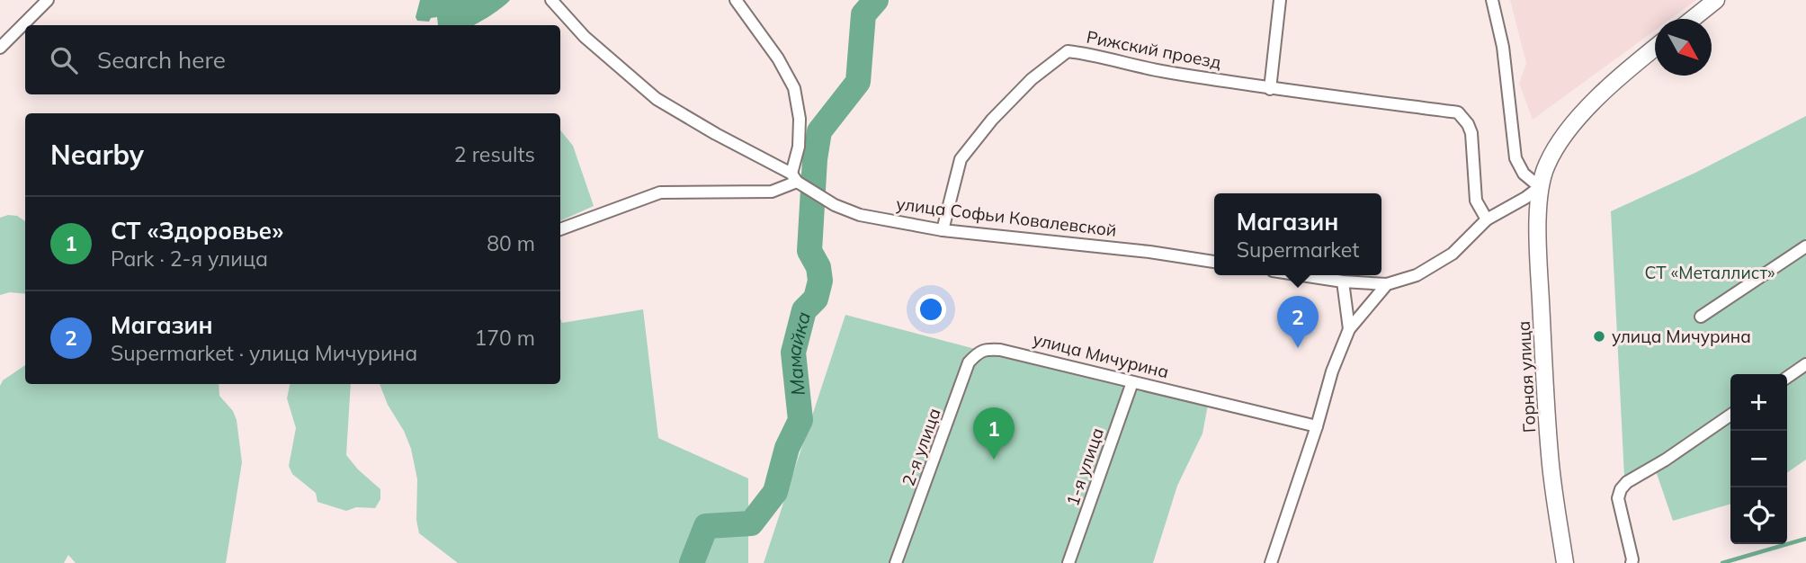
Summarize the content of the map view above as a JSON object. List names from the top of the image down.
{
  "streets": {
    "street": [
      "Рижский проезд",
      "улица Софьи Ковалевской",
      "улица Мичурина",
      "Горная улица",
      "2-я улица",
      "1-я улица"
    ]
  },
  "crossings": [
    ["Рижский проезд", "улица Софьи Ковалевской"],
    ["улица Мичурина", "2-я улица"],
    ["улица Мичурина", "1-я улица"]
  ],
  "water": ["Мамайка"],
  "parks": ["СТ «Металлист»"],
  "places": ["улица Мичурина"],
  "north": "bottom right",
  "page": {
    "search": "Search here",
    "heading": ["Nearby", "2 results"],
    "popup": ["Магазин", "Supermarket"],
    "list": [
      {
        "mark": "1",
        "name": "СТ «Здоровье»",
        "note": "Park · 2-я улица",
        "value": "80 m"
      },
      {
        "mark": "2",
        "name": "Магазин",
        "note": "Supermarket · улица Мичурина",
        "value": "170 m"
      }
    ],
    "pins": ["2", "1"],
    "map_buttons": ["+", "−"]
  }
}
